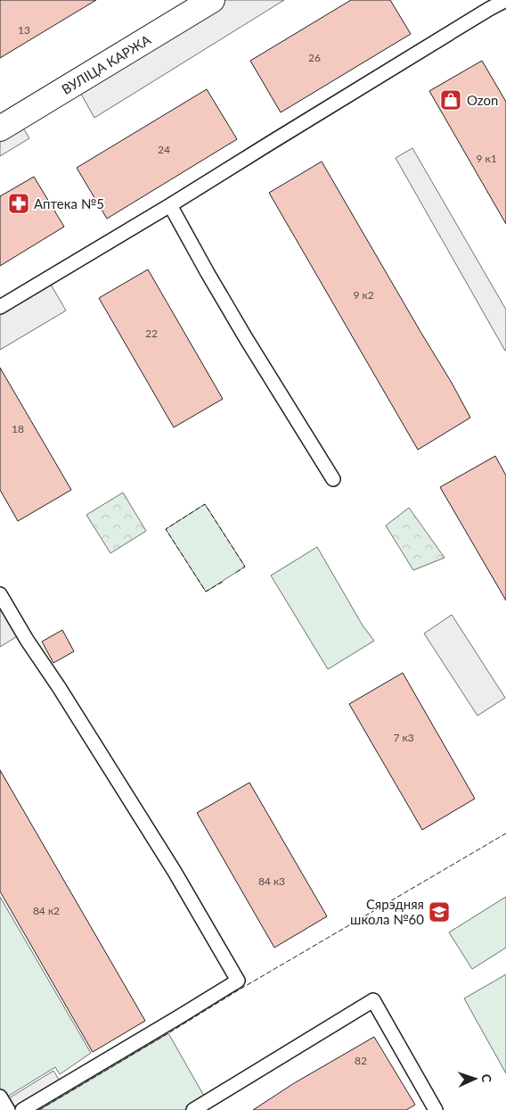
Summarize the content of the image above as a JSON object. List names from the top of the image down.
{
  "streets": {
    "street": ["ВУЛІЦА КАРЖА"]
  },
  "places": {
    "shop": ["Ozon"],
    "pharmacy": ["Аптека №5"],
    "school or university": ["Сярэдняя школа №60"]
  },
  "house_numbers": [
    "13",
    "26",
    "24",
    "9 к1",
    "9 к2",
    "22",
    "18",
    "7 к3",
    "84 к3",
    "84 к2",
    "82"
  ],
  "north": "right"
}
